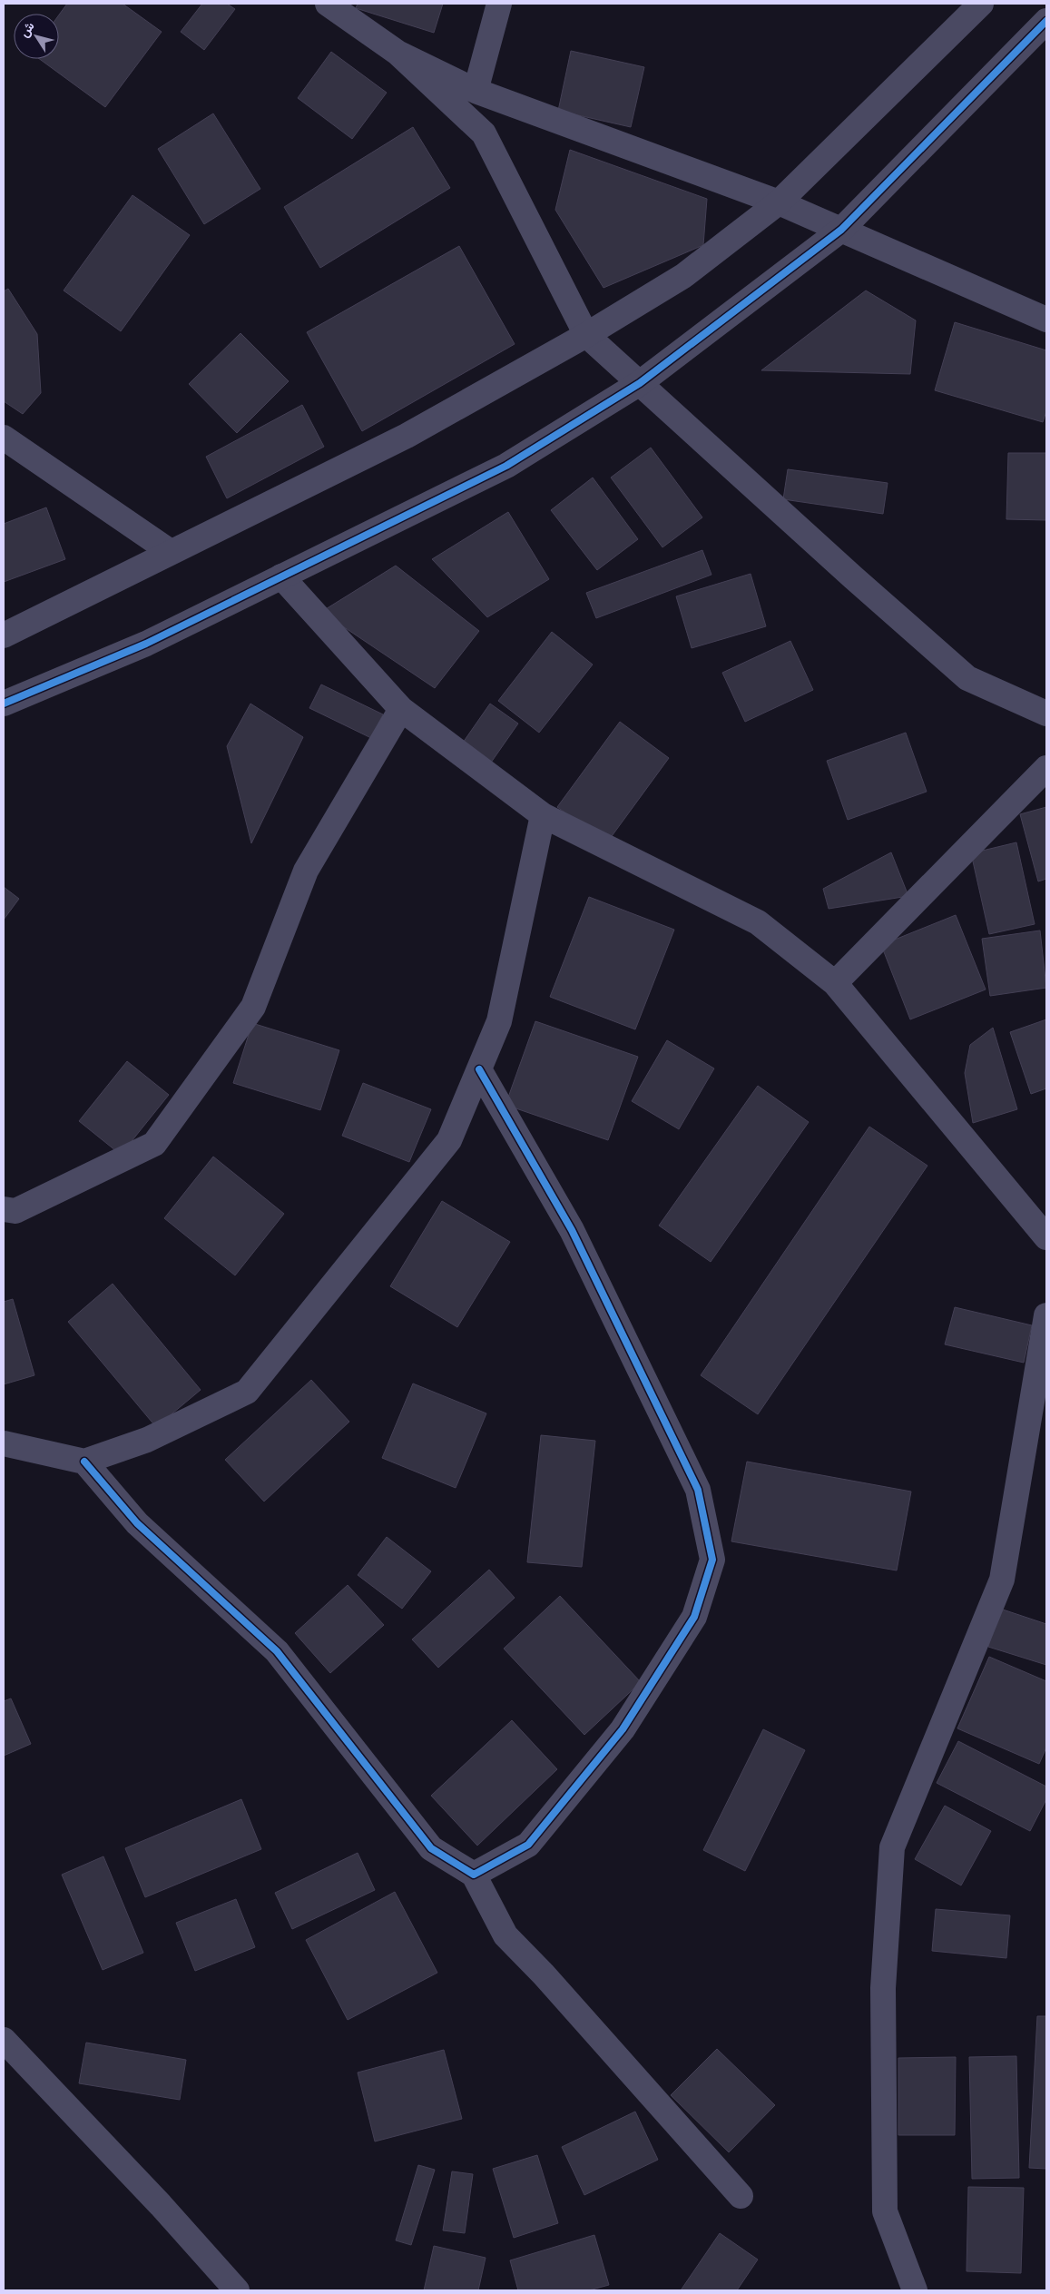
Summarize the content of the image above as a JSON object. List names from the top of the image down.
{
  "north": "top left"
}
